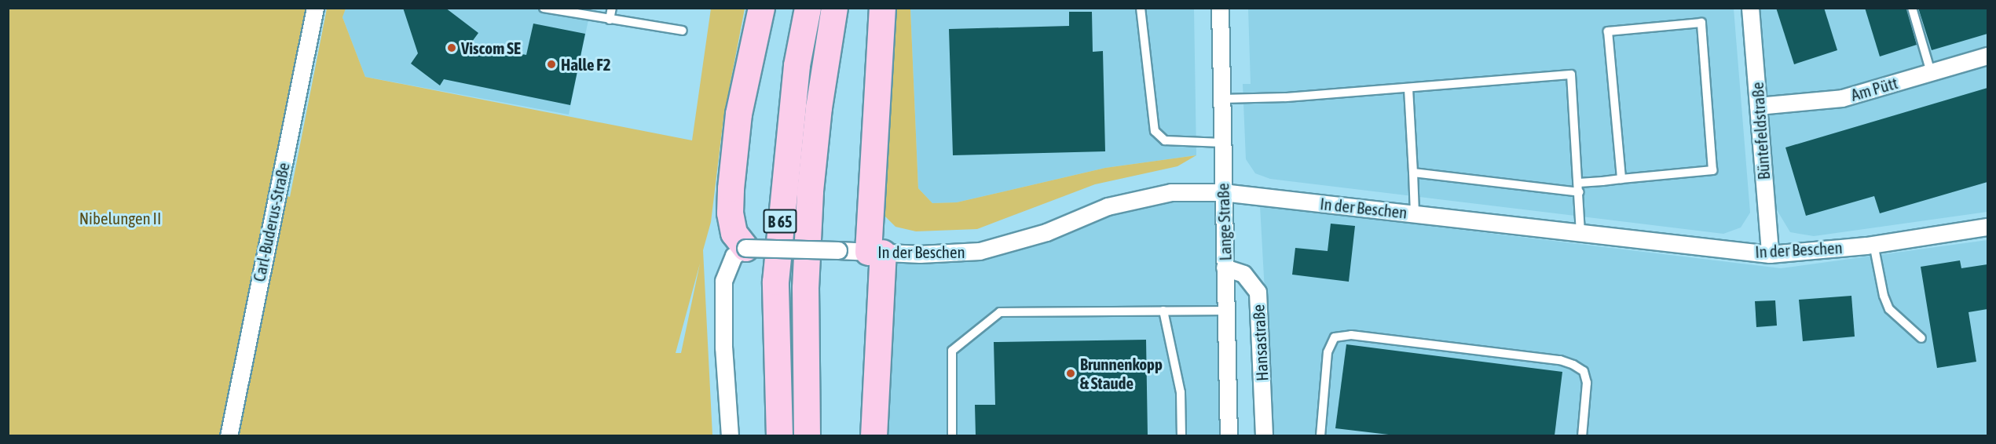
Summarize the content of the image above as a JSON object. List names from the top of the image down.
{
  "streets": {
    "highway": ["B 65"],
    "street": [
      "Am Pütt",
      "Büntefeldstraße",
      "In der Beschen",
      "Carl-Buderus-Straße",
      "Lange Straße",
      "Hansastraße"
    ]
  },
  "crossings": [
    ["Am Pütt", "Büntefeldstraße"],
    ["Büntefeldstraße", "In der Beschen"],
    ["In der Beschen", "Lange Straße"],
    ["Lange Straße", "Hansastraße"]
  ],
  "parks": ["Nibelungen II"],
  "places": ["Viscom SE", "Halle F2", "Brunnenkopp & Staude"]
}
